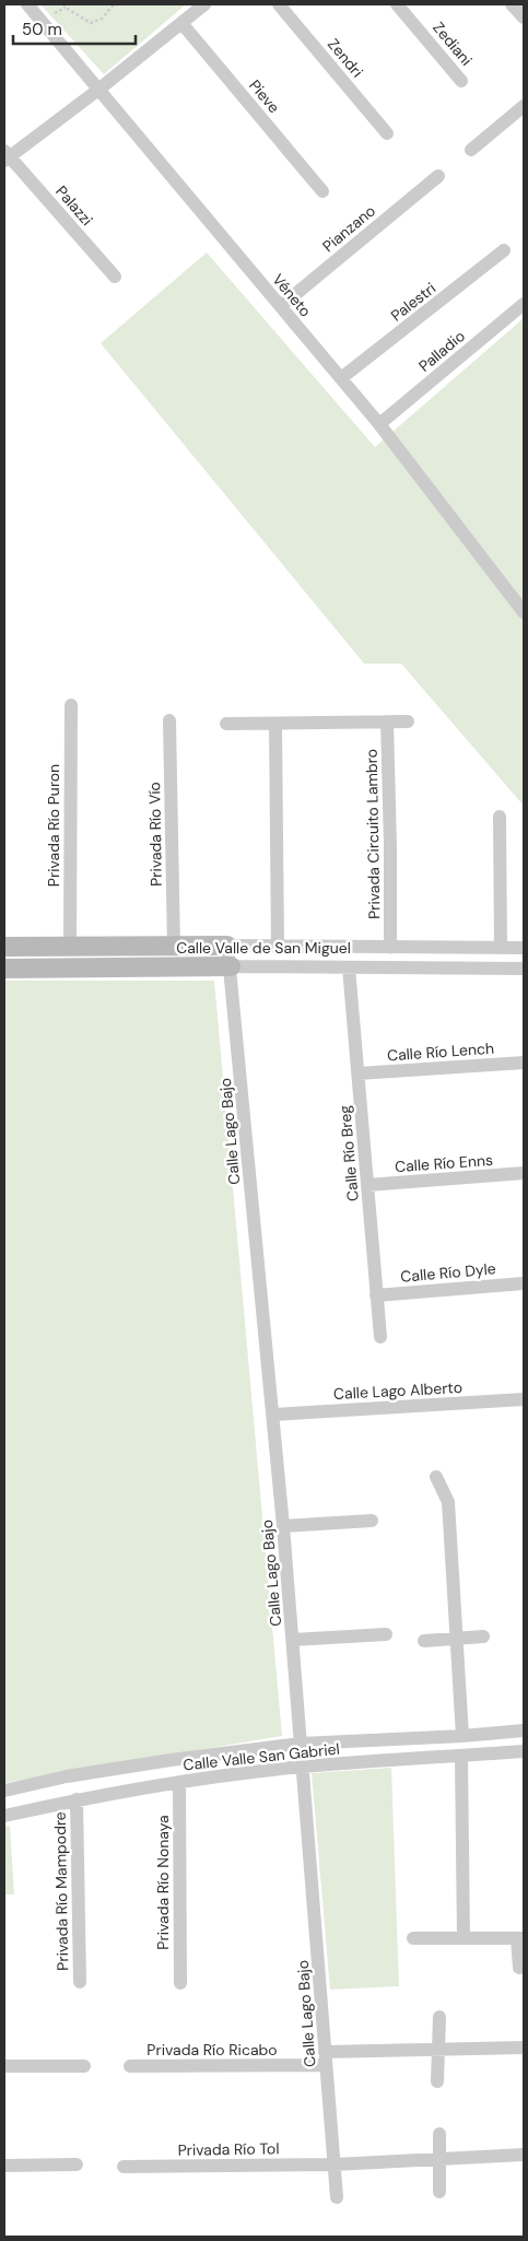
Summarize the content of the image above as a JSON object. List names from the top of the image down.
{
  "streets": {
    "street": [
      "Zediani",
      "Zendri",
      "Pieve",
      "Palazzi",
      "Pianzano",
      "Véneto",
      "Palestri",
      "Palladio",
      "Privada Río Puron",
      "Privada Río Vío",
      "Privada Circuito Lambro",
      "Calle Valle de San Miguel",
      "Calle Río Lench",
      "Calle Lago Bajo",
      "Calle Río Breg",
      "Calle Río Enns",
      "Calle Río Dyle",
      "Calle Lago Alberto",
      "Calle Valle San Gabriel",
      "Privada Río Nonaya",
      "Privada Río Mampodre",
      "Privada Río Ricabo",
      "Privada Río Tol"
    ]
  },
  "crossings": [
    ["Pianzano", "Véneto"],
    ["Véneto", "Palestri"],
    ["Véneto", "Palladio"],
    ["Privada Río Puron", "Calle Valle de San Miguel"],
    ["Privada Río Vío", "Calle Valle de San Miguel"],
    ["Privada Circuito Lambro", "Calle Valle de San Miguel"],
    ["Calle Valle de San Miguel", "Calle Lago Bajo"],
    ["Calle Valle de San Miguel", "Calle Río Breg"],
    ["Calle Río Lench", "Calle Río Breg"],
    ["Calle Lago Bajo", "Calle Lago Alberto"],
    ["Calle Lago Bajo", "Calle Valle San Gabriel"],
    ["Calle Lago Bajo", "Privada Río Ricabo"],
    ["Calle Lago Bajo", "Privada Río Tol"],
    ["Calle Río Breg", "Calle Río Enns"],
    ["Calle Río Breg", "Calle Río Dyle"],
    ["Calle Valle San Gabriel", "Privada Río Nonaya"],
    ["Calle Valle San Gabriel", "Privada Río Mampodre"]
  ],
  "scale_bar": "50 m"
}
